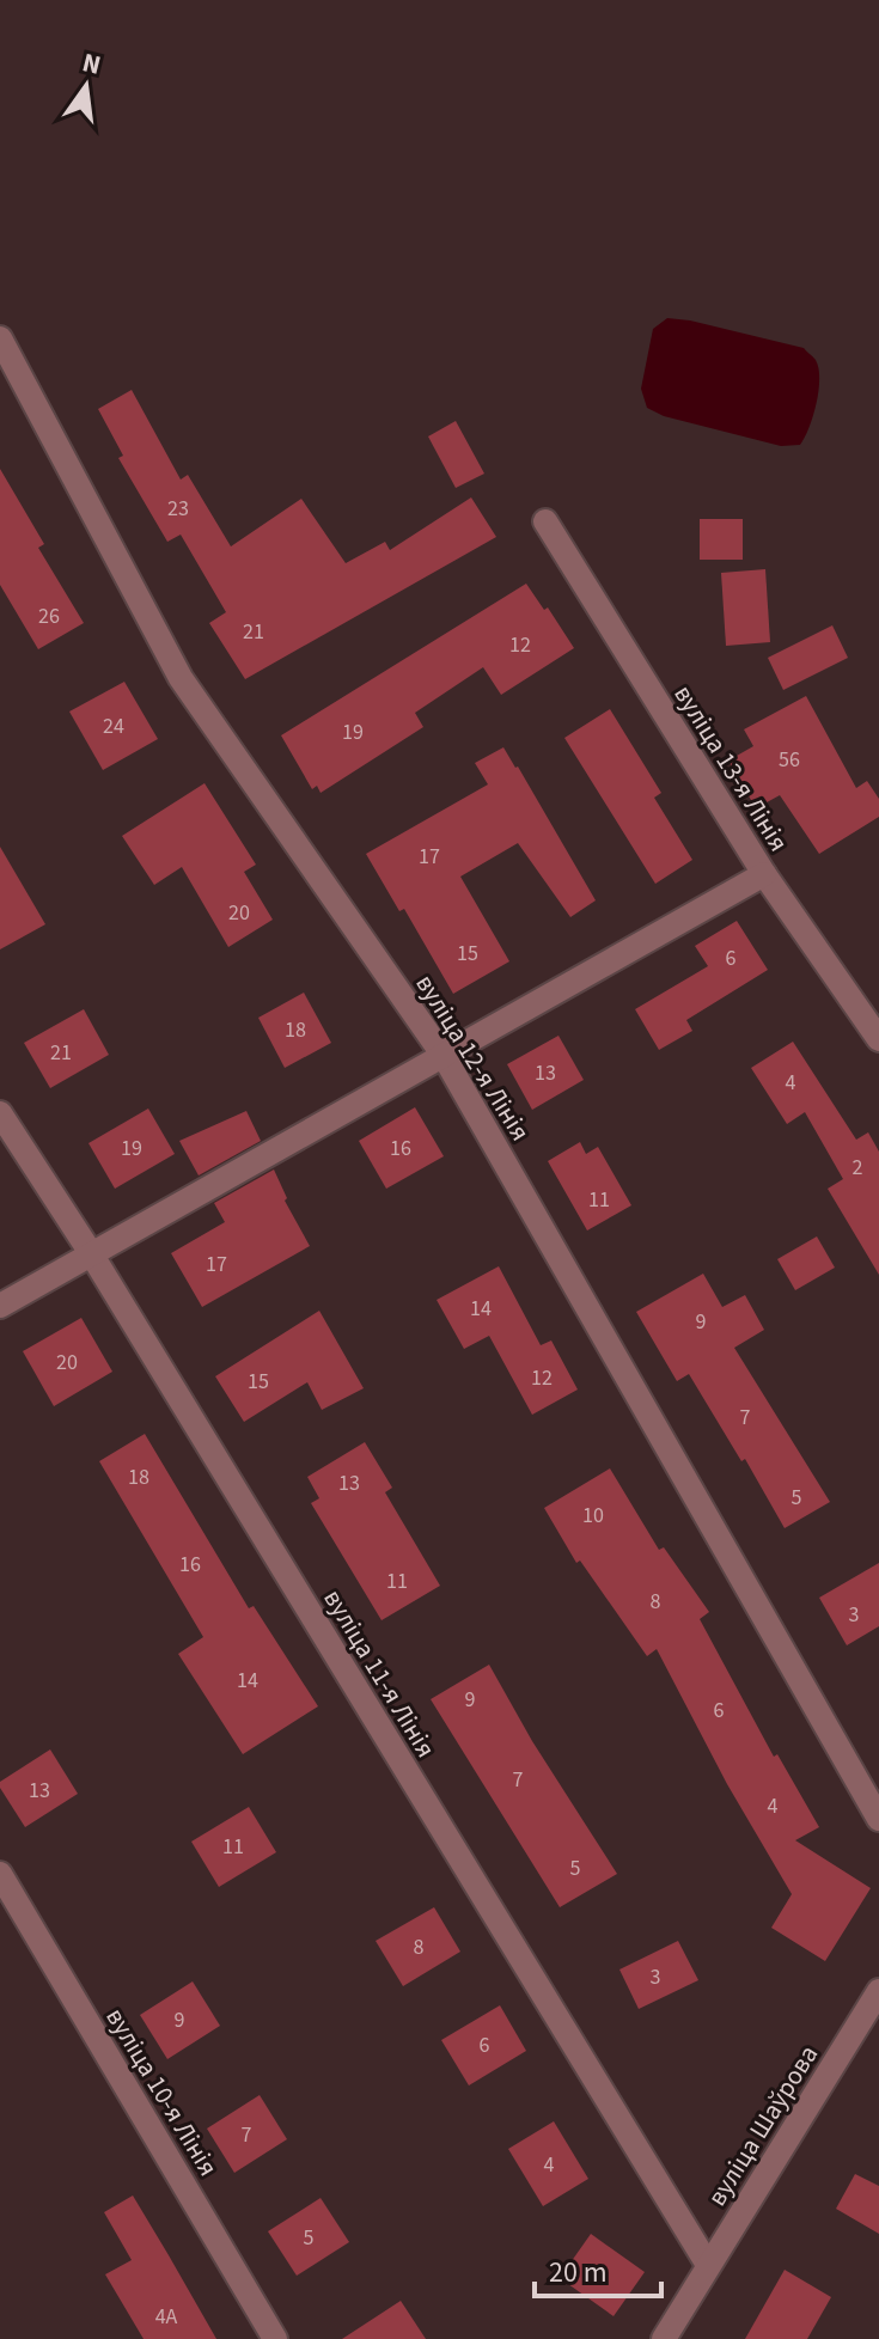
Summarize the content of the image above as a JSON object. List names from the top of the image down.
{
  "streets": {
    "street": [
      "вуліца 13-я Лінія",
      "вуліца 12-я Лінія",
      "вуліца 11-я Лінія",
      "вуліца 10-я Лінія",
      "вуліца Шаўрова"
    ]
  },
  "crossings": [
    ["вуліца 11-я Лінія", "вуліца Шаўрова"]
  ],
  "house_numbers": [
    "23",
    "26",
    "21",
    "12",
    "24",
    "19",
    "56",
    "17",
    "20",
    "15",
    "6",
    "18",
    "21",
    "13",
    "4",
    "19",
    "16",
    "2",
    "11",
    "17",
    "14",
    "9",
    "20",
    "12",
    "15",
    "7",
    "18",
    "13",
    "5",
    "10",
    "16",
    "11",
    "8",
    "3",
    "14",
    "9",
    "6",
    "7",
    "13",
    "4",
    "11",
    "5",
    "8",
    "3",
    "9",
    "6",
    "7",
    "4",
    "5",
    "4А"
  ],
  "scale_bar": "20 m",
  "north": "top"
}
